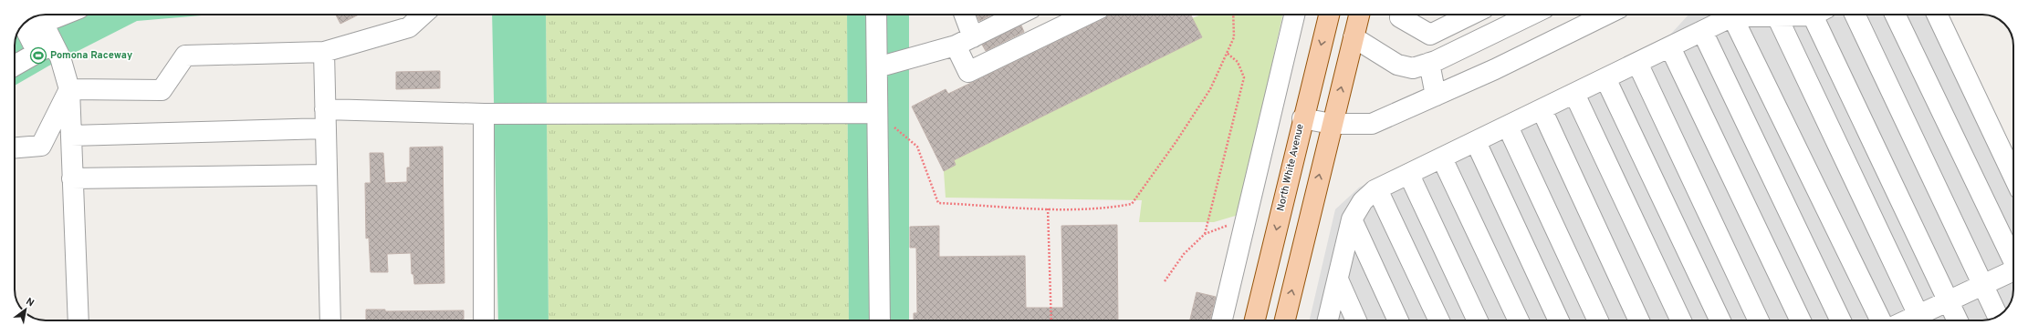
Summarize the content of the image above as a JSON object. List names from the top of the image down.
{
  "streets": {
    "main road": ["North White Avenue"]
  },
  "places": {
    "sports": ["Pomona Raceway"]
  },
  "north": "top right"
}
